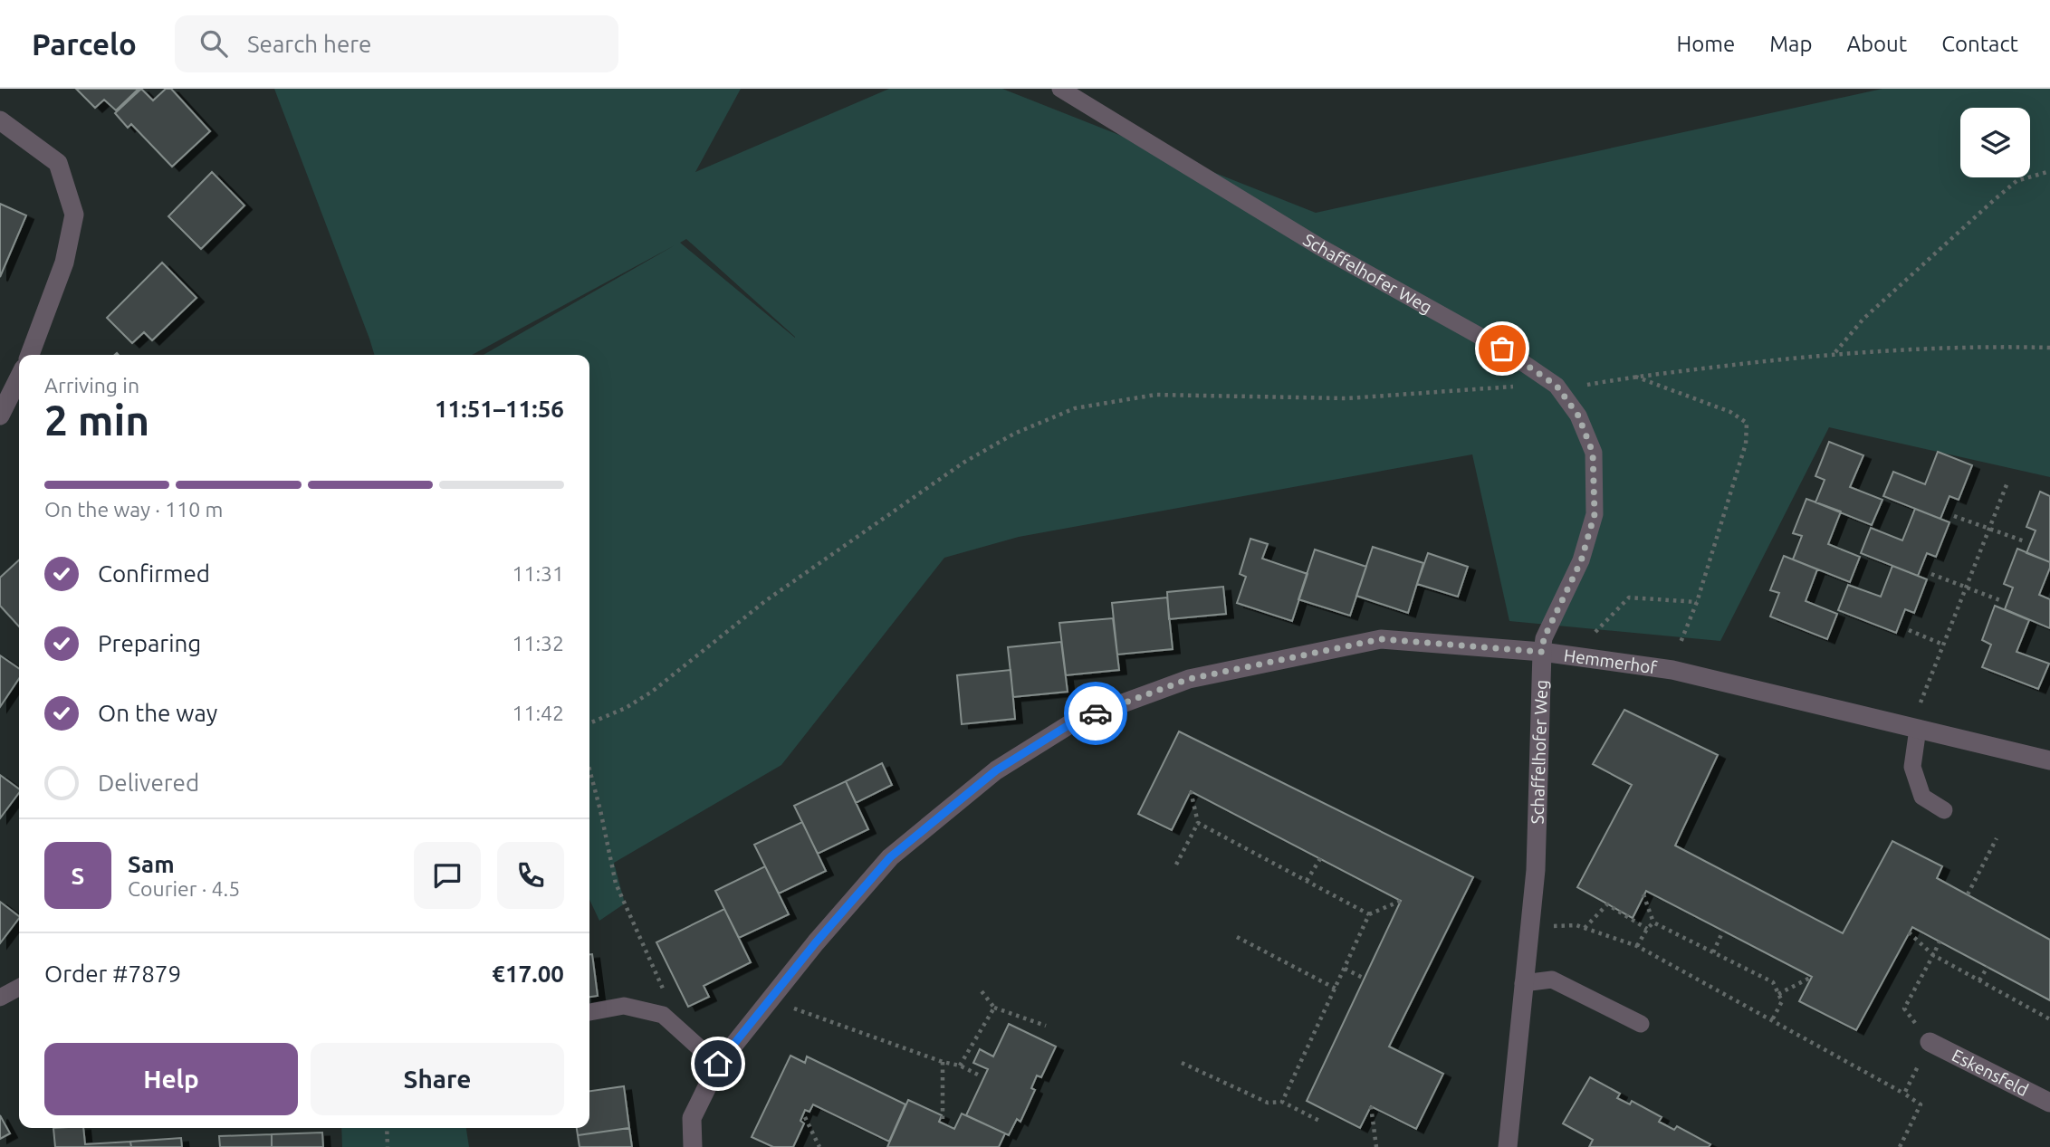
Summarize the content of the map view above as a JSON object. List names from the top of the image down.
{
  "streets": {
    "street": ["Schaffelhofer Weg", "Hemmerhof", "Eskensfeld"]
  },
  "crossings": [
    ["Schaffelhofer Weg", "Hemmerhof"]
  ],
  "page": {
    "header": "Parcelo",
    "search": "Search here",
    "nav": [
      "Home",
      "Map",
      "About",
      "Contact"
    ],
    "heading": ["2 min", "Arriving in", "11:51–11:56"],
    "panel": [
      "Sam",
      "Courier · 4.5",
      "Order #7879",
      "€17.00"
    ],
    "bar": "On the way · 110 m",
    "list": [
      ["Confirmed", "11:31"],
      ["Preparing", "11:32"],
      ["On the way", "11:42"],
      "Delivered"
    ],
    "round": "S",
    "buttons": ["Help", "Share"]
  }
}
